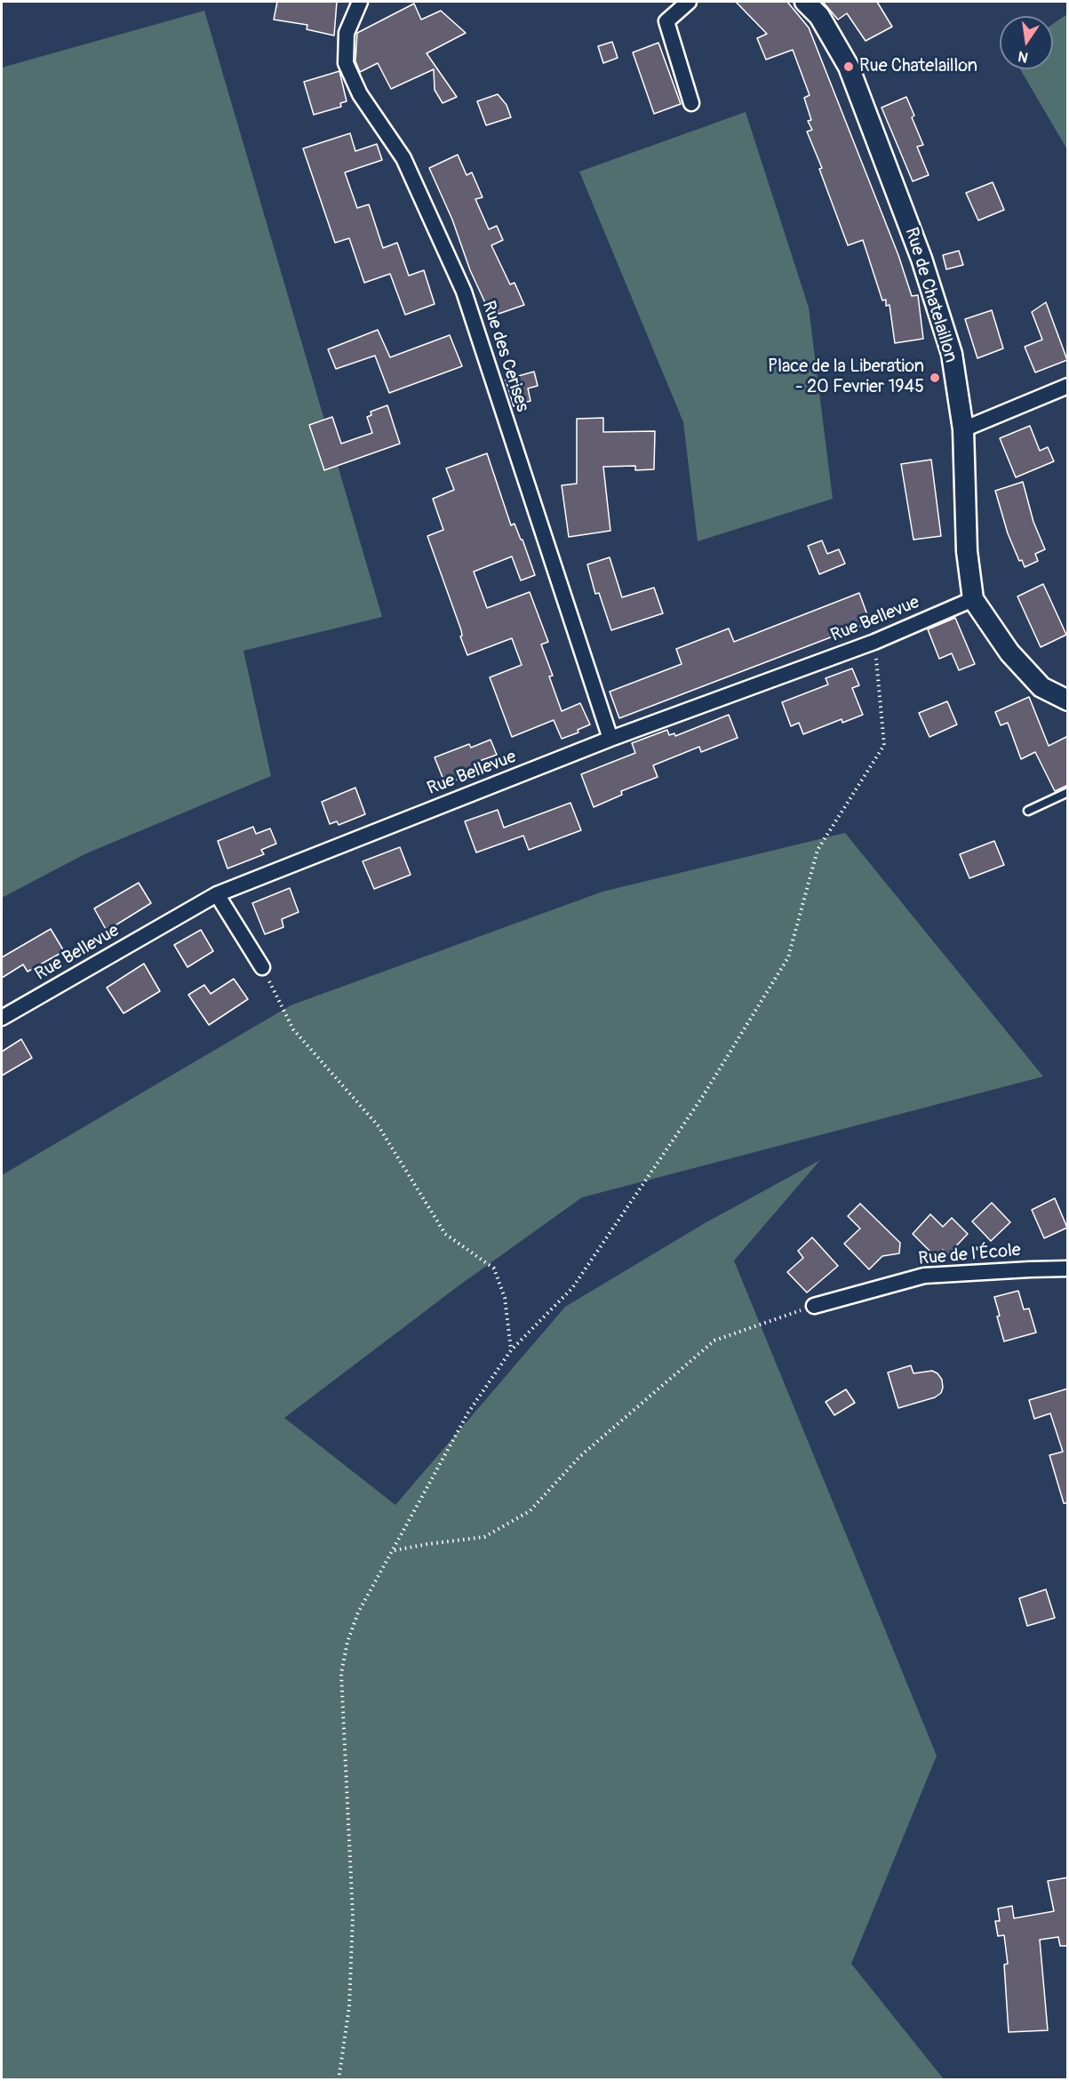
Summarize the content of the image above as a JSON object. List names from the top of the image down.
{
  "streets": {
    "main road": ["Rue de Chatelaillon"],
    "street": ["Rue des Cerises", "Rue Bellevue", "Rue de l'École"]
  },
  "crossings": [
    ["Rue de Chatelaillon", "Rue Bellevue"],
    ["Rue des Cerises", "Rue Bellevue"]
  ],
  "places": ["Rue Chatelaillon", "Place de la Liberation - 20 Fevrier 1945"],
  "north": "bottom"
}
